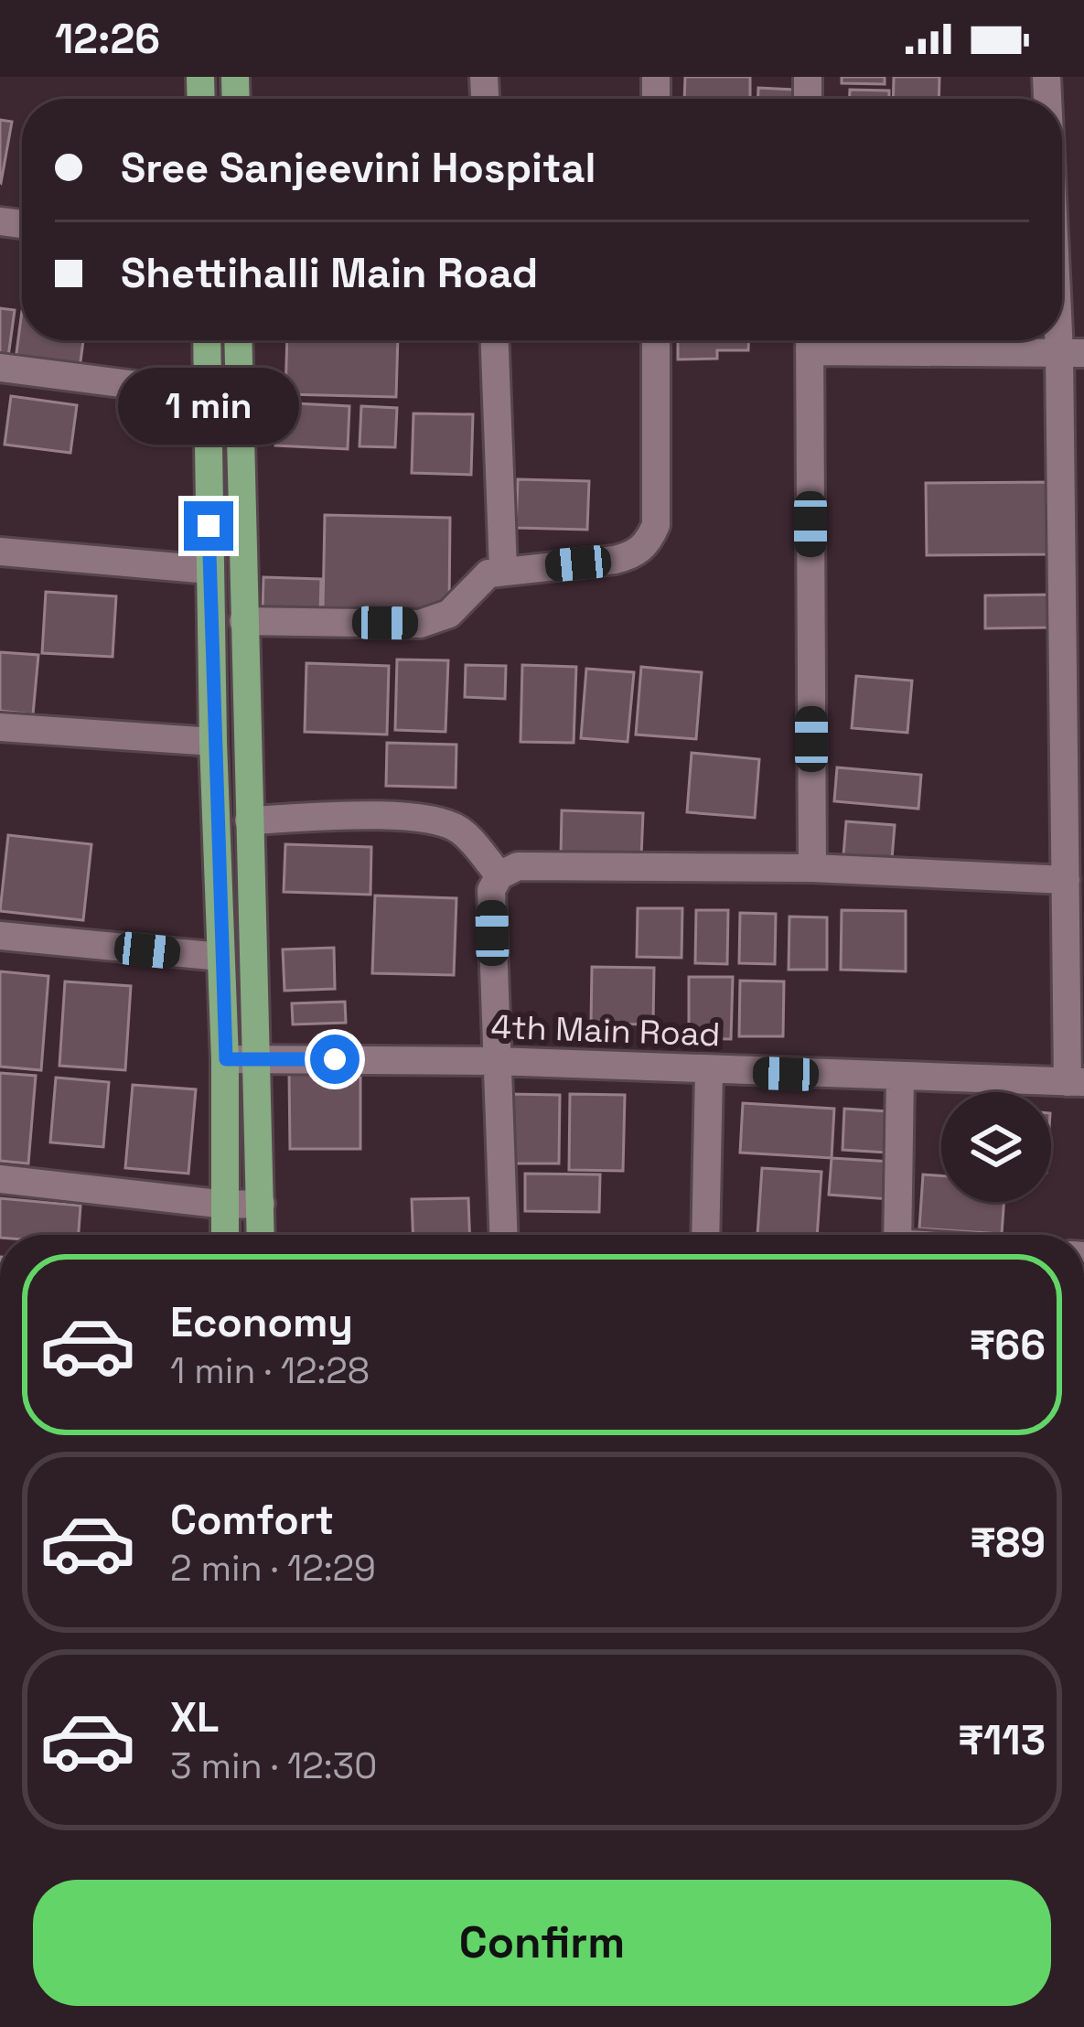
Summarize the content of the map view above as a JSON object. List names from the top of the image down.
{
  "streets": {
    "street": ["4th Main Road"]
  },
  "page": {
    "status": "12:26",
    "banner": ["Sree Sanjeevini Hospital", "Shettihalli Main Road"],
    "bubble": "1 min",
    "list": [
      {
        "name": "Economy",
        "note": "1 min · 12:28",
        "value": "₹66"
      },
      {
        "name": "Comfort",
        "note": "2 min · 12:29",
        "value": "₹89"
      },
      {
        "name": "XL",
        "note": "3 min · 12:30",
        "value": "₹113"
      }
    ],
    "buttons": "Confirm"
  }
}
